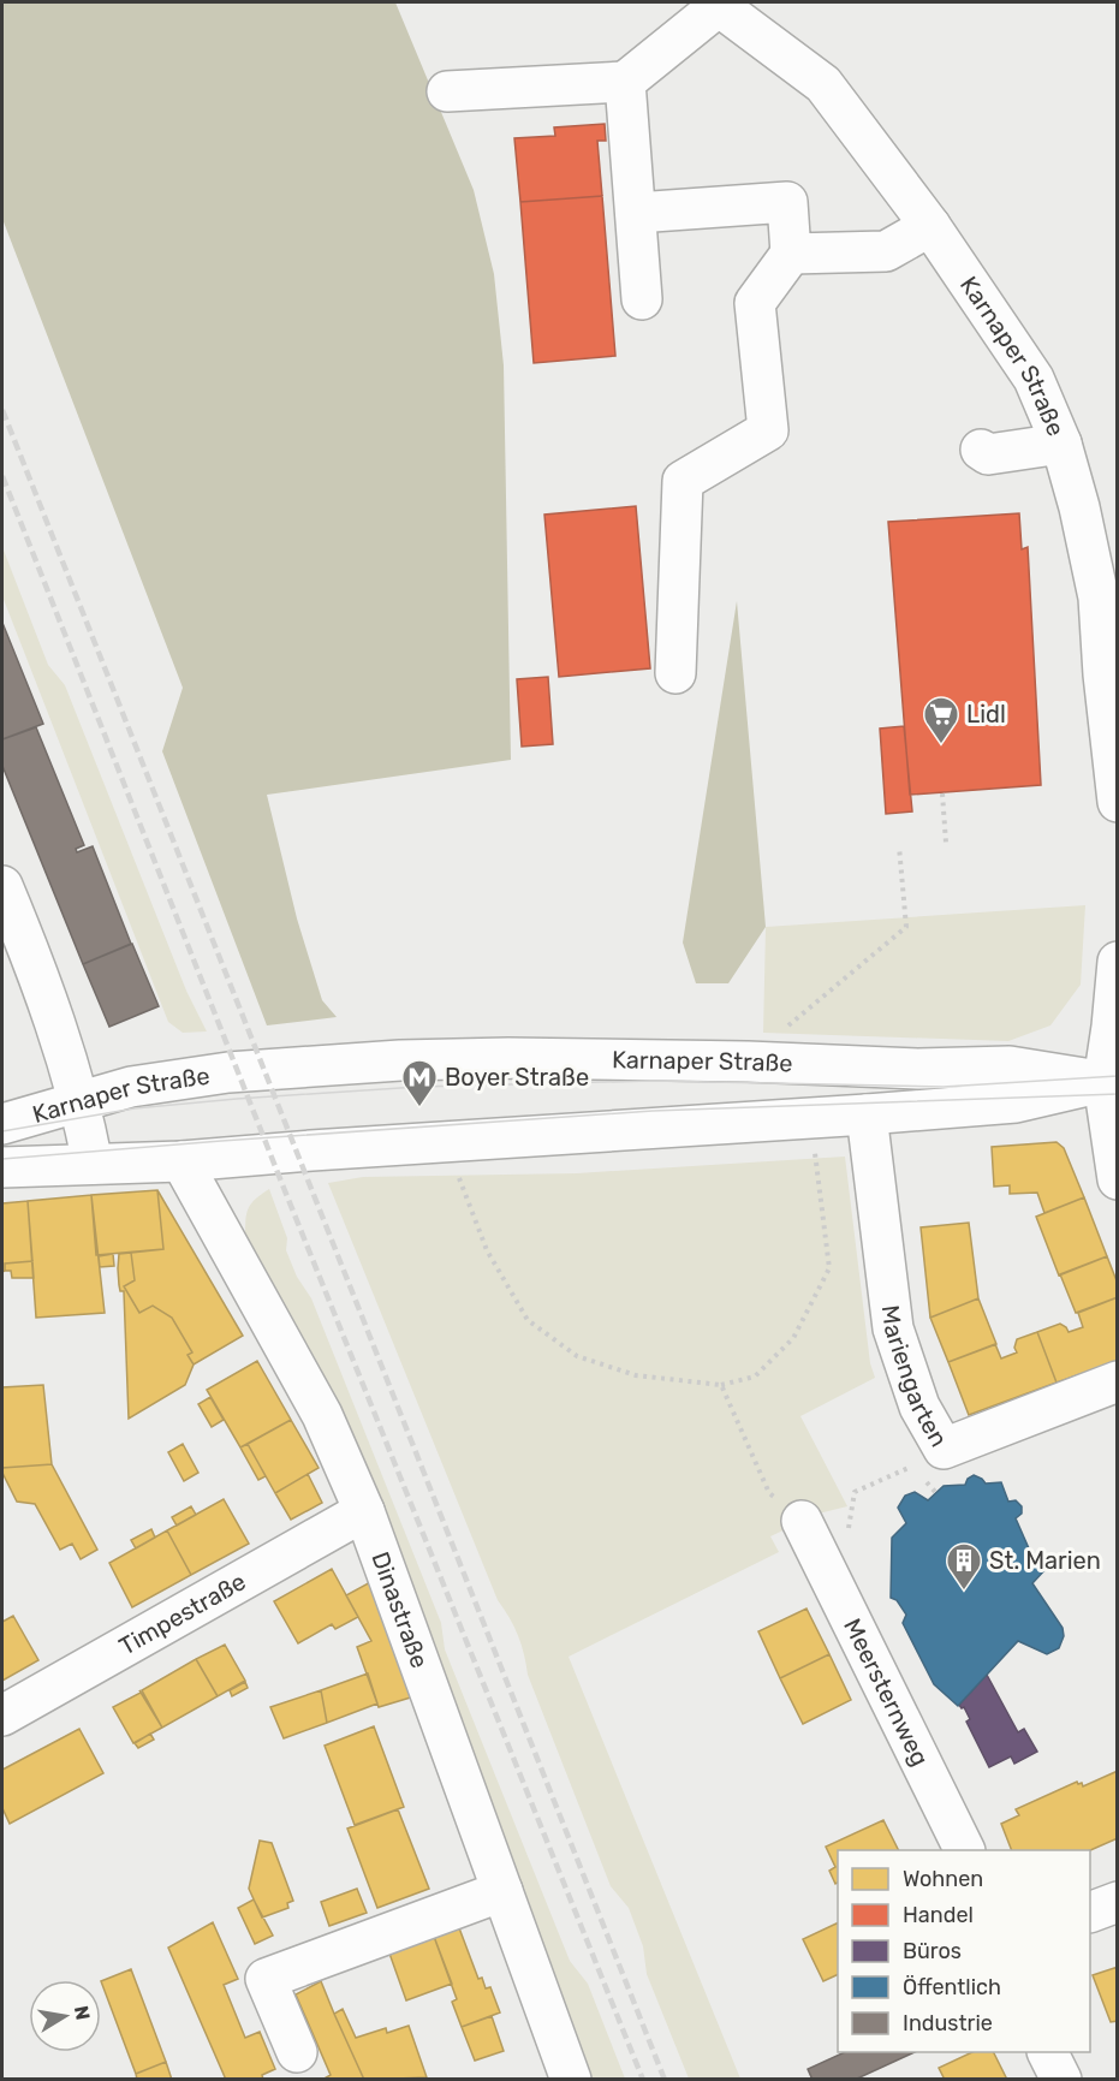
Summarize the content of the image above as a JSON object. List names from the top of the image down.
{
  "streets": {
    "street": [
      "Karnaper Straße",
      "Mariengarten",
      "Dinastraße",
      "Timpestraße",
      "Meersternweg"
    ]
  },
  "crossings": [
    ["Dinastraße", "Timpestraße"]
  ],
  "places": {
    "supermarket": ["Lidl"],
    "metro station": ["Boyer Straße"],
    "building": ["St. Marien"]
  },
  "legend": [
    "Wohnen",
    "Handel",
    "Büros",
    "Öffentlich",
    "Industrie"
  ],
  "north": "right"
}
